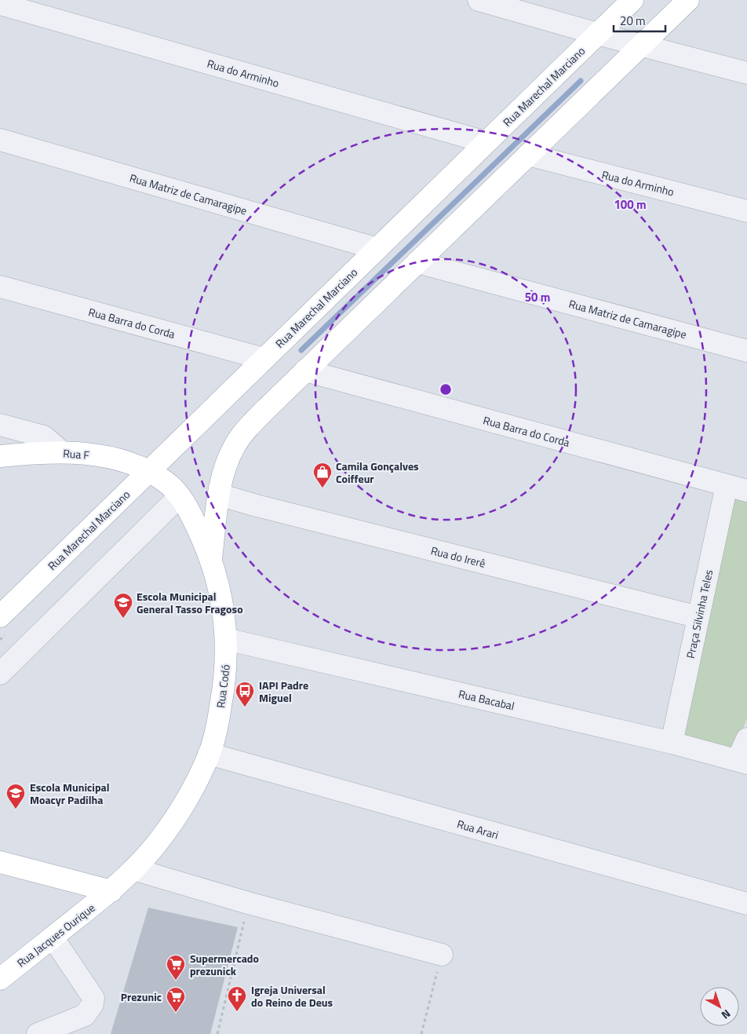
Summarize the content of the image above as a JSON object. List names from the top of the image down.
{
  "streets": {
    "main road": [
      "Rua Marechal Marciano",
      "Rua F",
      "Rua Codó",
      "Rua Jacques Ourique"
    ],
    "street": [
      "Rua do Arminho",
      "Rua Matriz de Camaragipe",
      "Rua Barra do Corda",
      "Rua do Irerê",
      "Praça Silvinha Teles",
      "Rua Bacabal",
      "Rua Arari"
    ]
  },
  "crossings": [
    ["Rua do Arminho", "Rua Marechal Marciano"],
    ["Rua Marechal Marciano", "Rua Matriz de Camaragipe"],
    ["Rua Marechal Marciano", "Rua Barra do Corda"],
    ["Rua Marechal Marciano", "Rua F"],
    ["Rua Marechal Marciano", "Rua Codó"],
    ["Rua Barra do Corda", "Praça Silvinha Teles"],
    ["Rua F", "Rua Codó"],
    ["Rua do Irerê", "Praça Silvinha Teles"],
    ["Praça Silvinha Teles", "Rua Bacabal"],
    ["Rua Codó", "Rua Bacabal"],
    ["Rua Codó", "Rua Arari"],
    ["Rua Codó", "Rua Jacques Ourique"]
  ],
  "places": {
    "shop": ["Camila Gonçalves Coiffeur"],
    "school or university": ["Escola Municipal General Tasso Fragoso", "Escola Municipal Moacyr Padilha"],
    "bus stop": ["IAPI Padre Miguel"],
    "supermarket": ["Supermercado prezunick", "Prezunic"],
    "church": ["Igreja Universal do Reino de Deus"]
  },
  "scale_bar": "20 m",
  "north": "bottom right",
  "rings": ["100 m", "50 m"]
}
